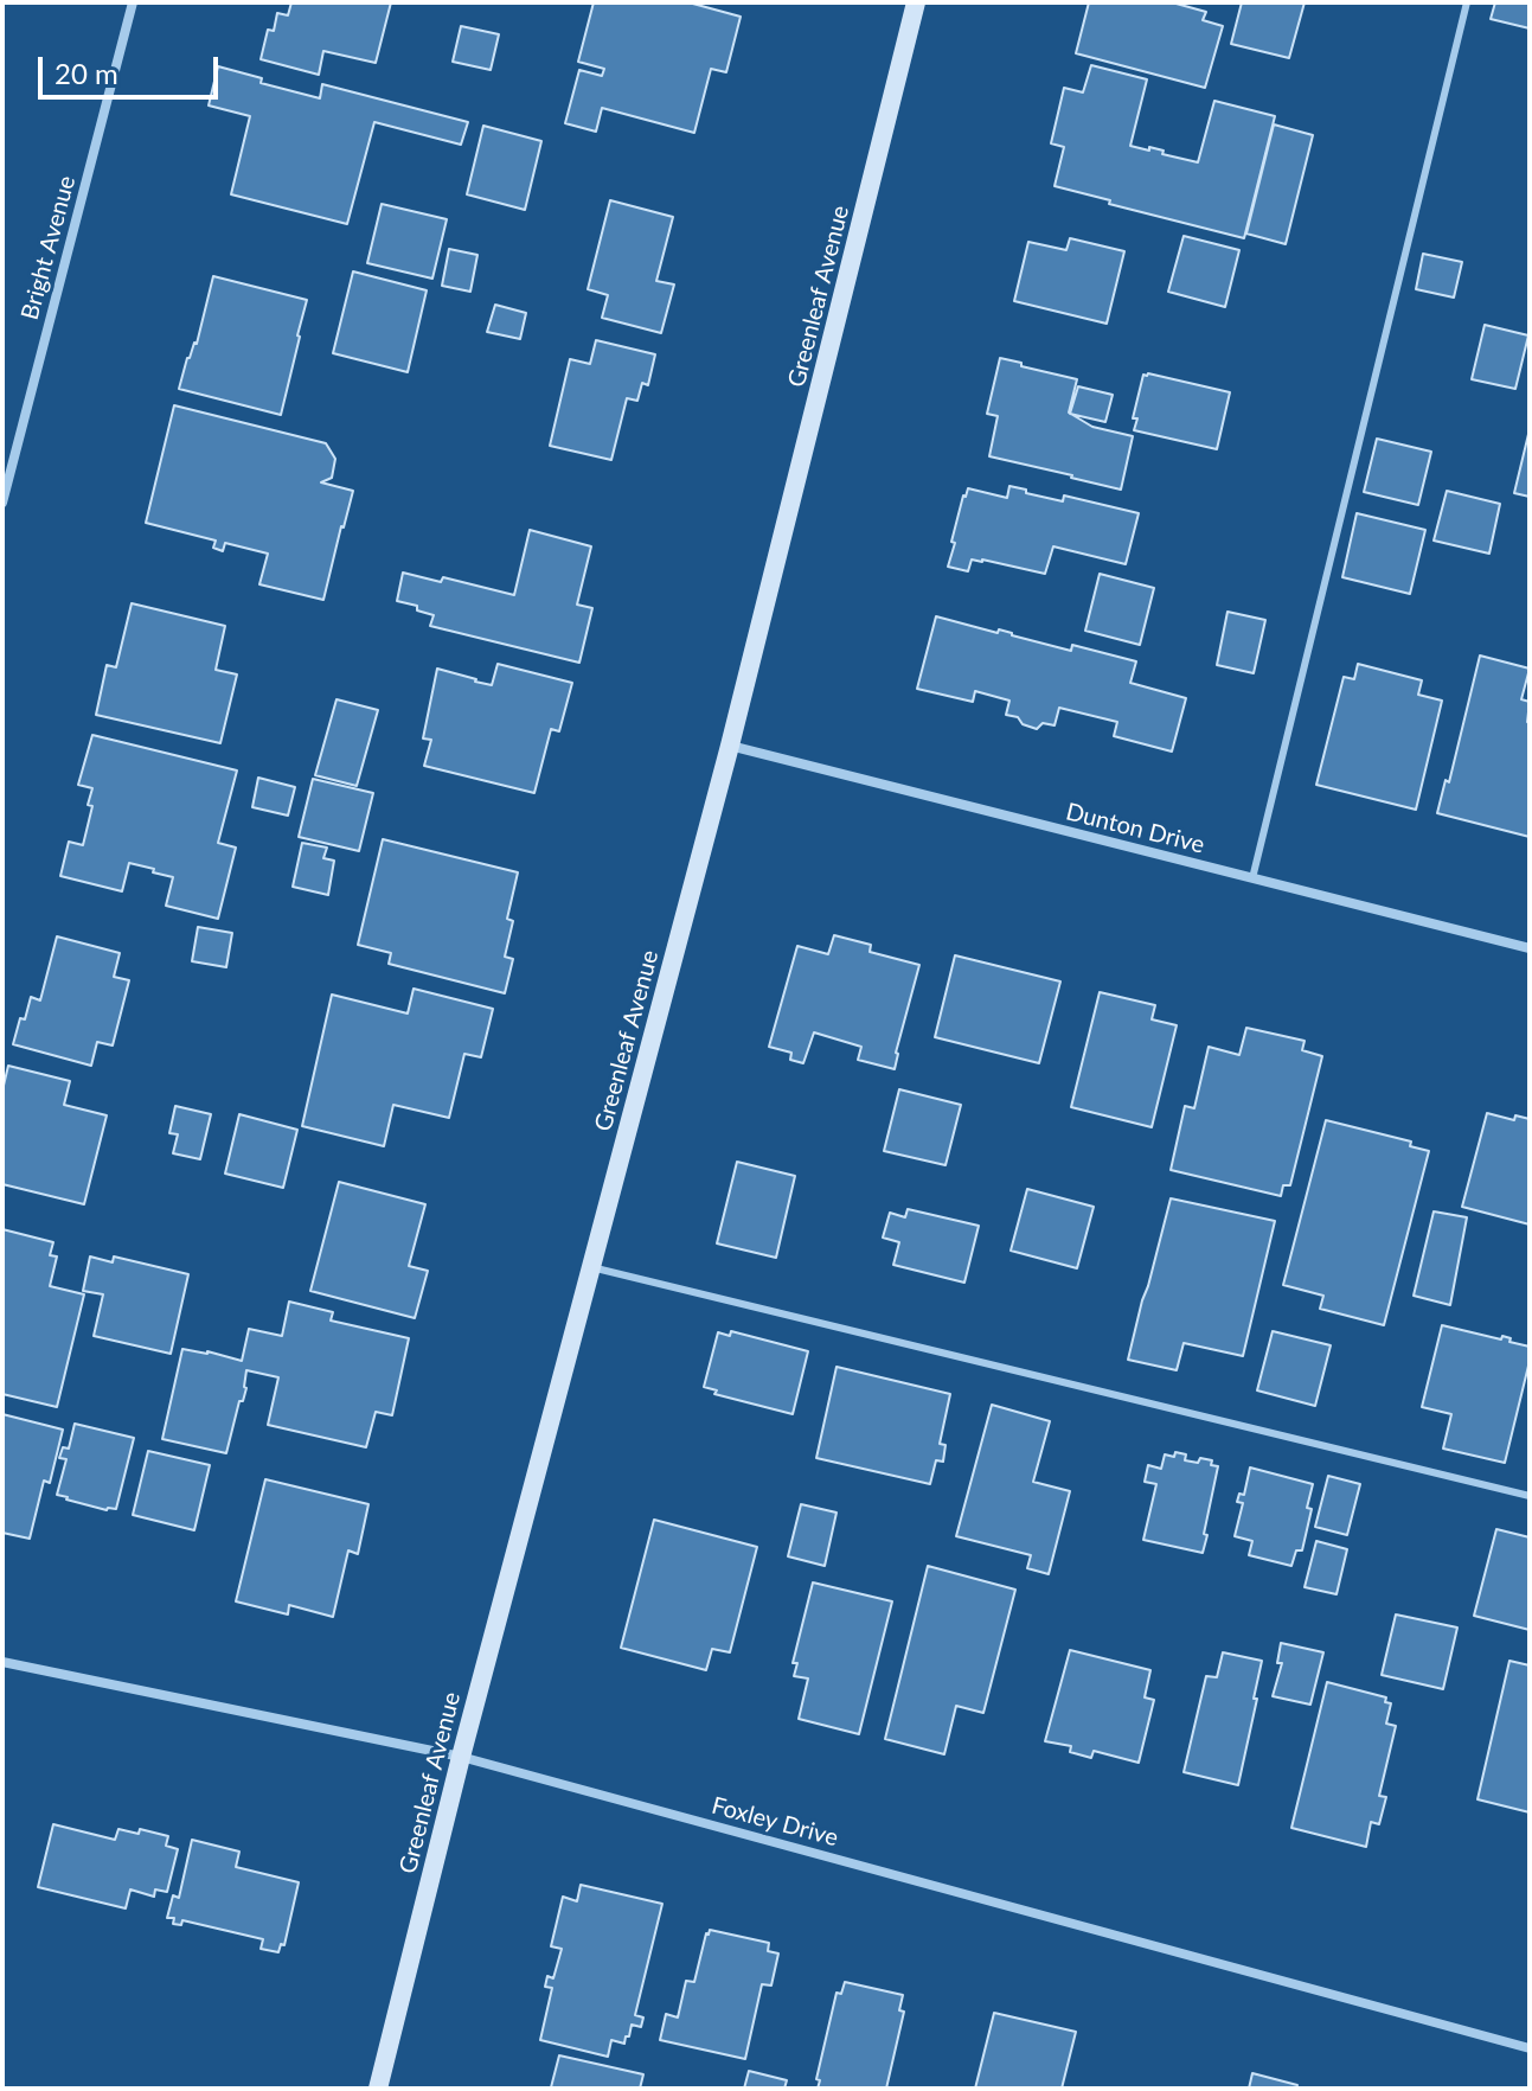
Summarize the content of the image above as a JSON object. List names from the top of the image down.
{
  "streets": {
    "street": [
      "Bright Avenue",
      "Greenleaf Avenue",
      "Dunton Drive",
      "Foxley Drive"
    ]
  },
  "crossings": [
    ["Greenleaf Avenue", "Dunton Drive"],
    ["Greenleaf Avenue", "Foxley Drive"]
  ],
  "scale_bar": "20 m"
}
